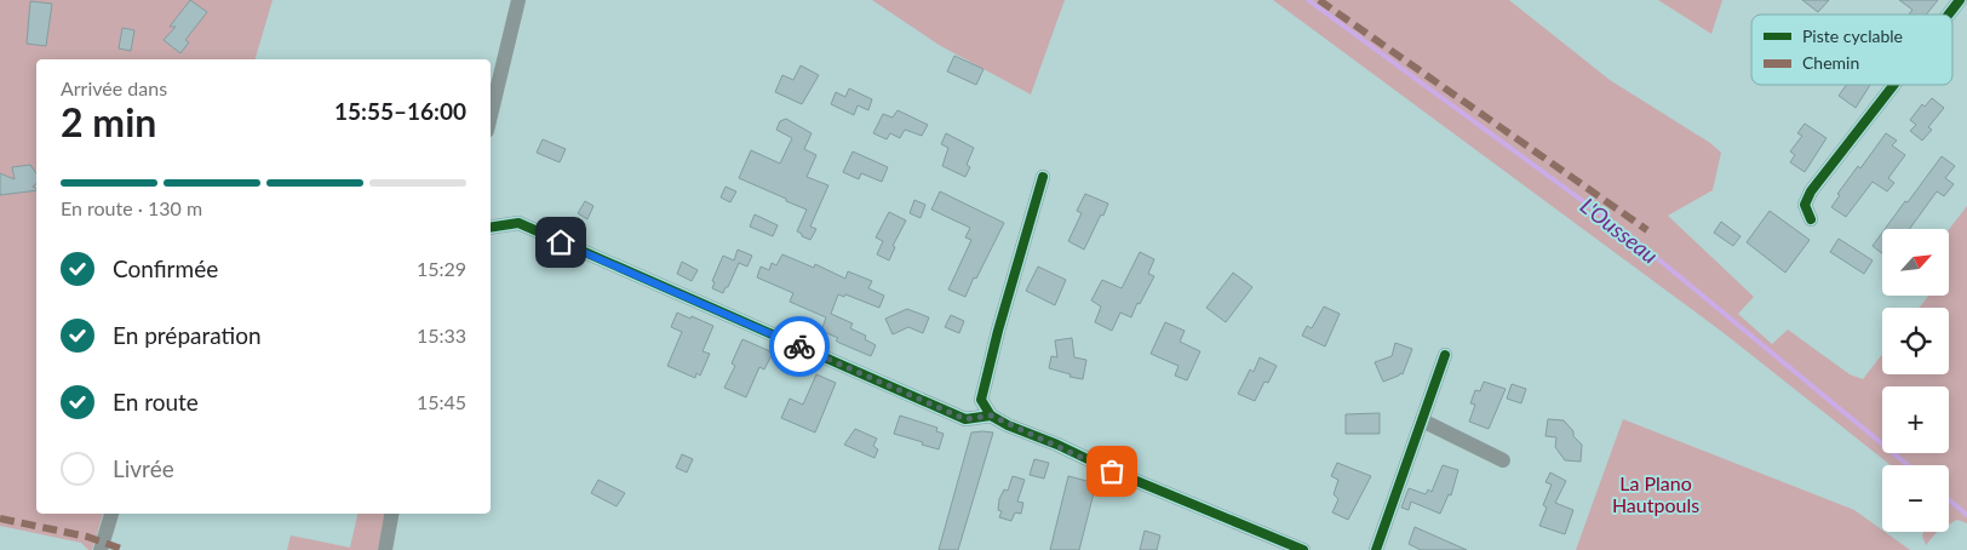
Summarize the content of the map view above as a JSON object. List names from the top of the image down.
{
  "water": ["L'Ousseau"],
  "parks": ["La Plano Hautpouls"],
  "legend": ["Piste cyclable", "Chemin"],
  "north": "top right",
  "page": {
    "heading": ["2 min", "Arrivée dans", "15:55–16:00"],
    "bar": "En route · 130 m",
    "map_buttons": ["+", "−"],
    "list": [
      ["Confirmée", "15:29"],
      ["En préparation", "15:33"],
      ["En route", "15:45"],
      "Livrée"
    ]
  }
}
